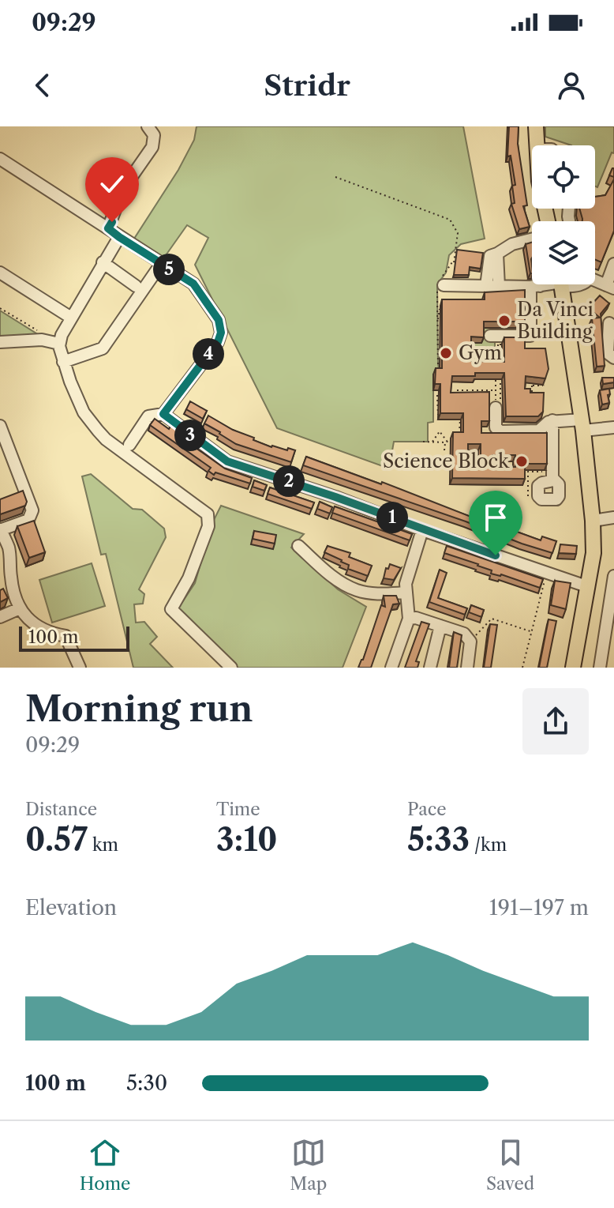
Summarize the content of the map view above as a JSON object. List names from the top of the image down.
{
  "places": ["Da Vinci Building", "Gym", "Science Block"],
  "scale_bar": "100 m",
  "page": {
    "status": "09:29",
    "header": "Stridr",
    "pins": [
      "5",
      "4",
      "3",
      "2",
      "1"
    ],
    "scale": "100 m",
    "heading": ["Morning run", "09:29"],
    "stats": [
      ["Distance", "0.57 km"],
      ["Time", "3:10"],
      ["Pace", "5:33 /km"]
    ],
    "chart": ["Elevation", "191–197 m"],
    "list": [
      {
        "name": "100 m",
        "note": "5:30"
      }
    ],
    "tabs": ["Home", "Map", "Saved"]
  }
}
